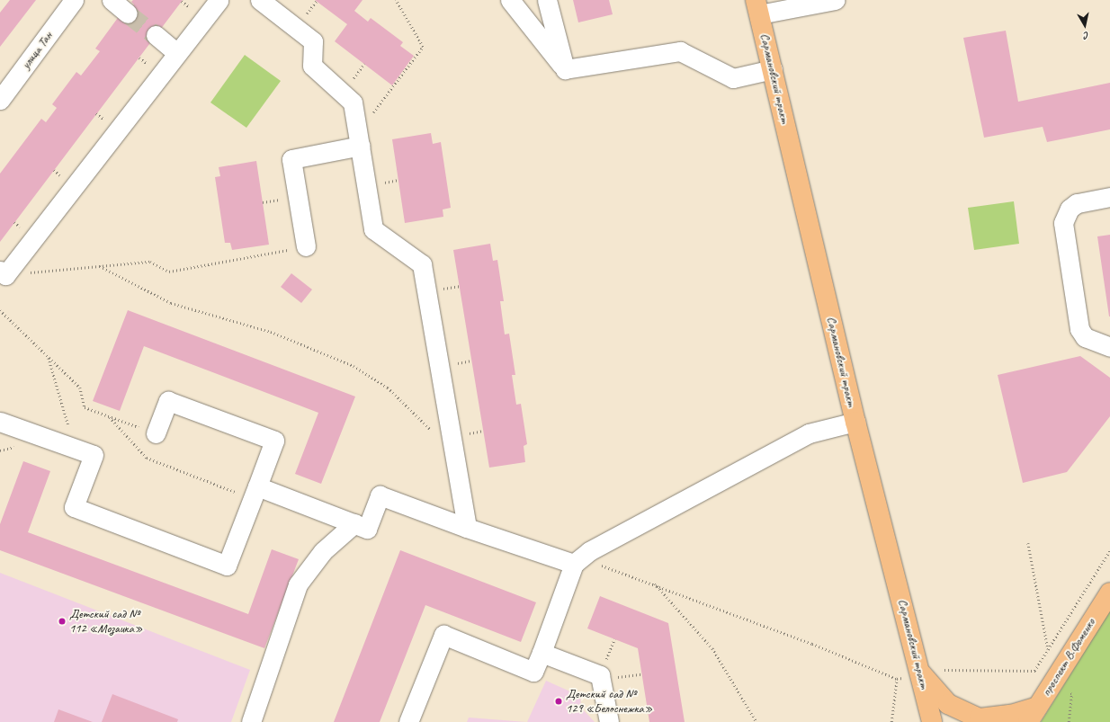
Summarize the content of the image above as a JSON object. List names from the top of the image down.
{
  "streets": {
    "main road": ["Сармановский тракт", "проспект В.Фоменко"],
    "street": ["улица Тан"]
  },
  "places": ["Детский сад № 112 «Мозаика»", "Детский сад № 129 «Белоснежка»"],
  "north": "bottom"
}
